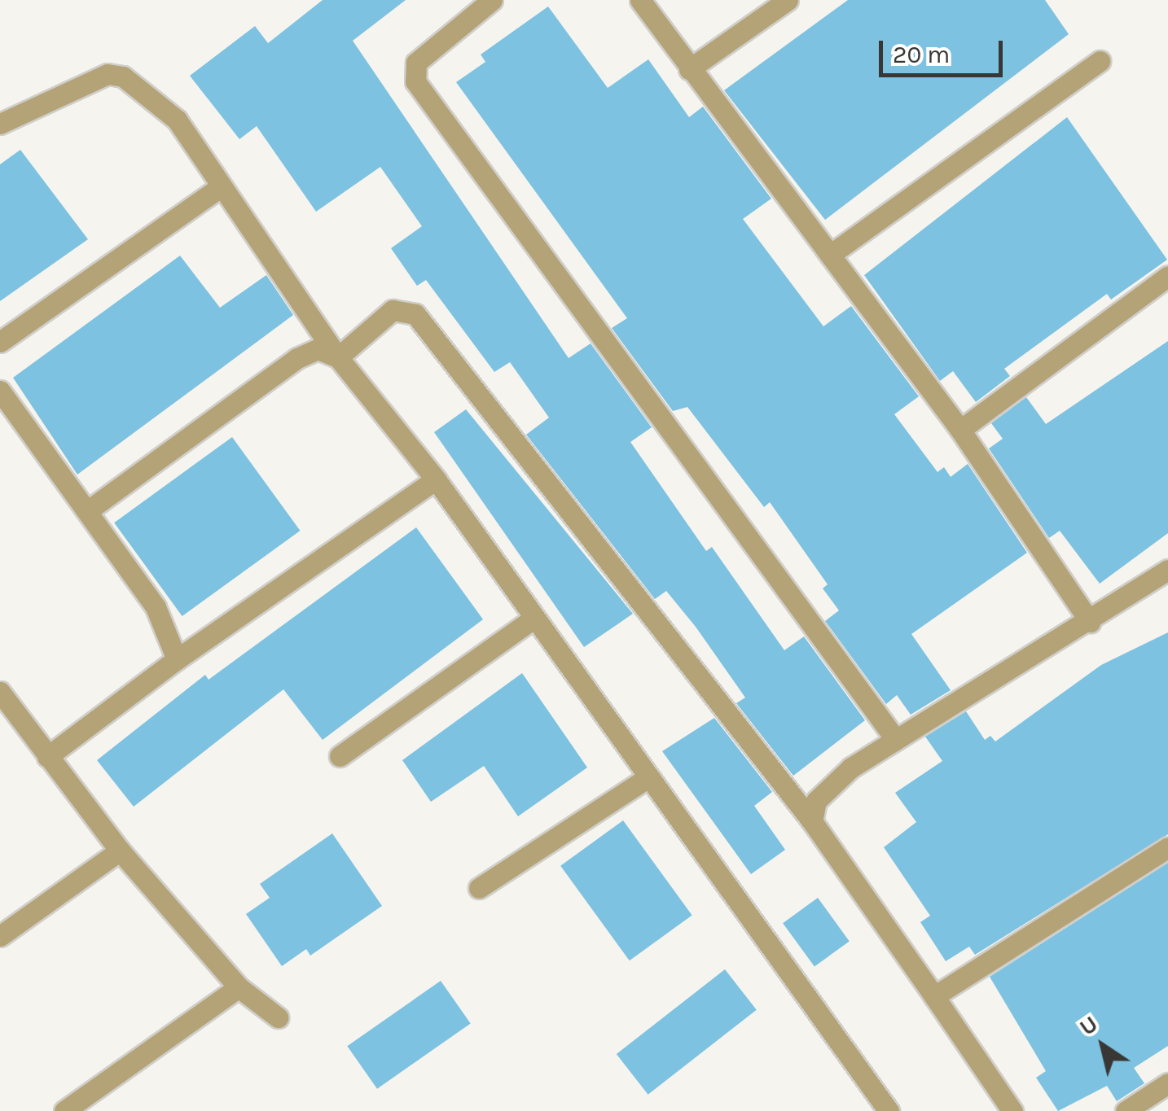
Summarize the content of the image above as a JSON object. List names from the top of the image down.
{
  "scale_bar": "20 m",
  "north": "top left"
}
